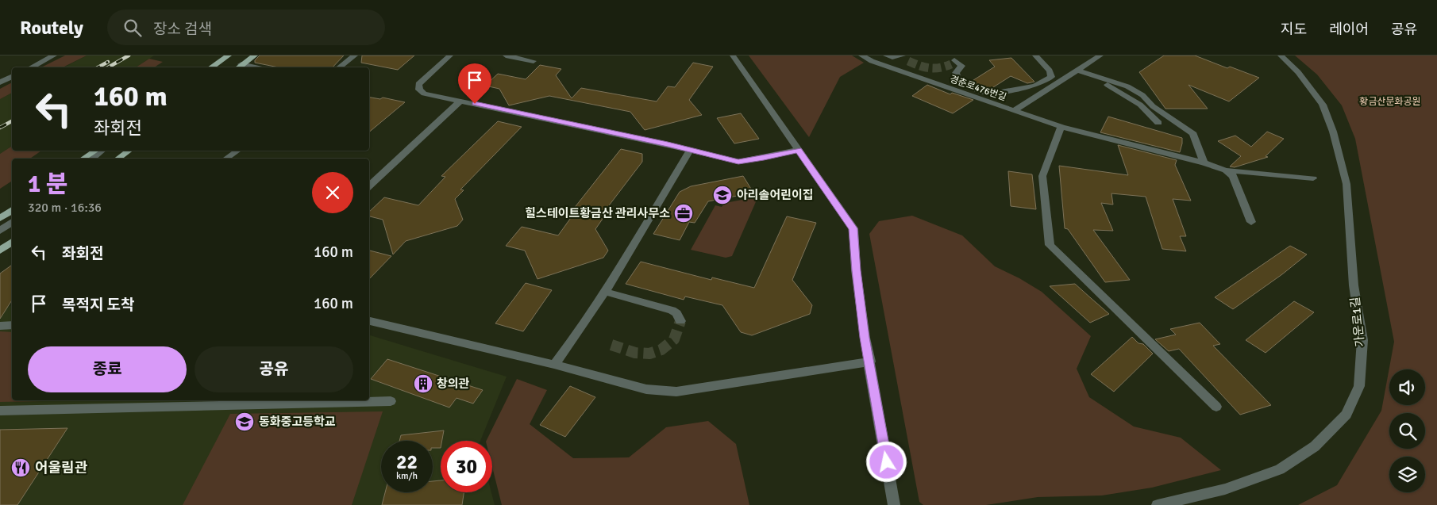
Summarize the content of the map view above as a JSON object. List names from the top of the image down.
{
  "streets": {
    "street": ["경춘로476번길", "가운로1길"]
  },
  "parks": ["황금산문화공원"],
  "places": {
    "school or university": ["아리솔어린이집", "동화중고등학교"],
    "office": ["힐스테이트황금산 관리사무소"],
    "building": ["창의관"],
    "restaurant": ["어울림관"]
  },
  "page": {
    "header": "Routely",
    "search": "장소 검색",
    "nav": ["지도", "레이어", "공유"],
    "turn": ["160 m", "좌회전"],
    "heading": ["1 분", "320 m · 16:36"],
    "list": [
      {
        "name": "좌회전",
        "value": "160 m"
      },
      {
        "name": "목적지 도착",
        "value": "160 m"
      }
    ],
    "buttons": ["종료", "공유"],
    "speed": "22 km/h",
    "limit": "30"
  }
}
